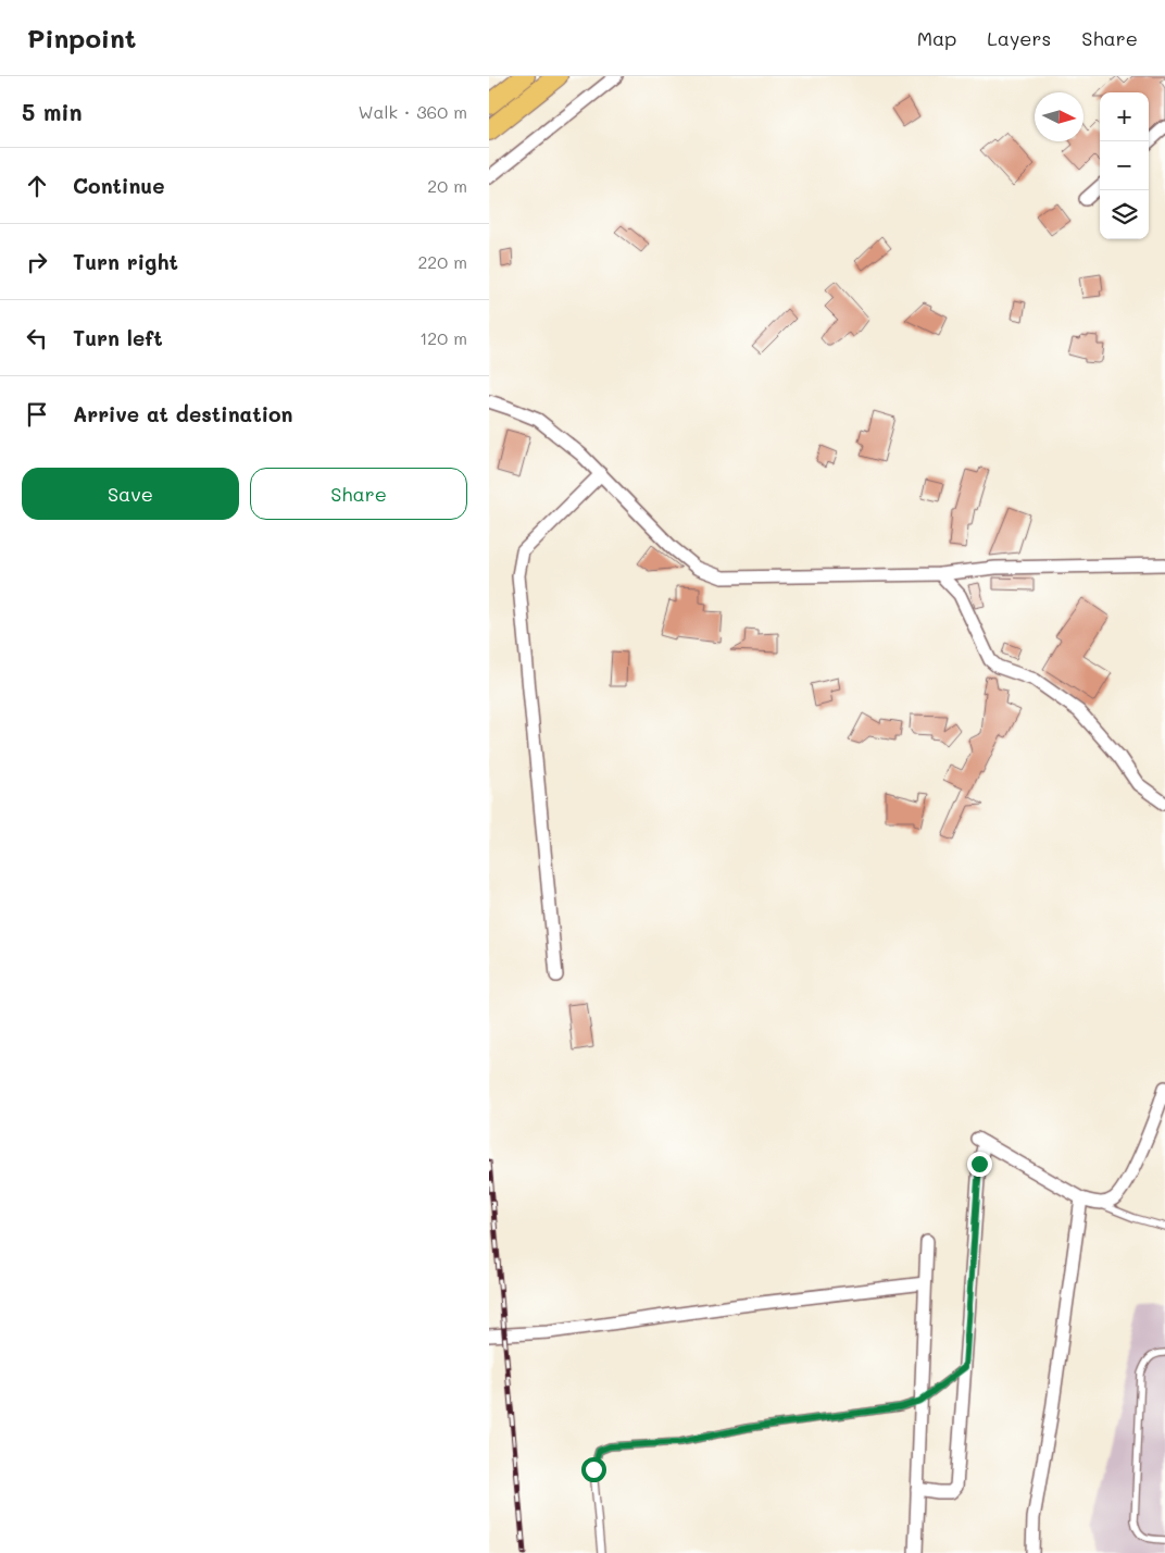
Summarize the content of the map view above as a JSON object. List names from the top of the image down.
{
  "north": "right",
  "page": {
    "header": "Pinpoint",
    "nav": ["Map", "Layers", "Share"],
    "heading": ["5 min", "Walk · 360 m"],
    "map_buttons": ["+", "−"],
    "list": [
      ["Continue", "20 m"],
      ["Turn right", "220 m"],
      ["Turn left", "120 m"],
      "Arrive at destination"
    ],
    "buttons": ["Save", "Share"]
  }
}
